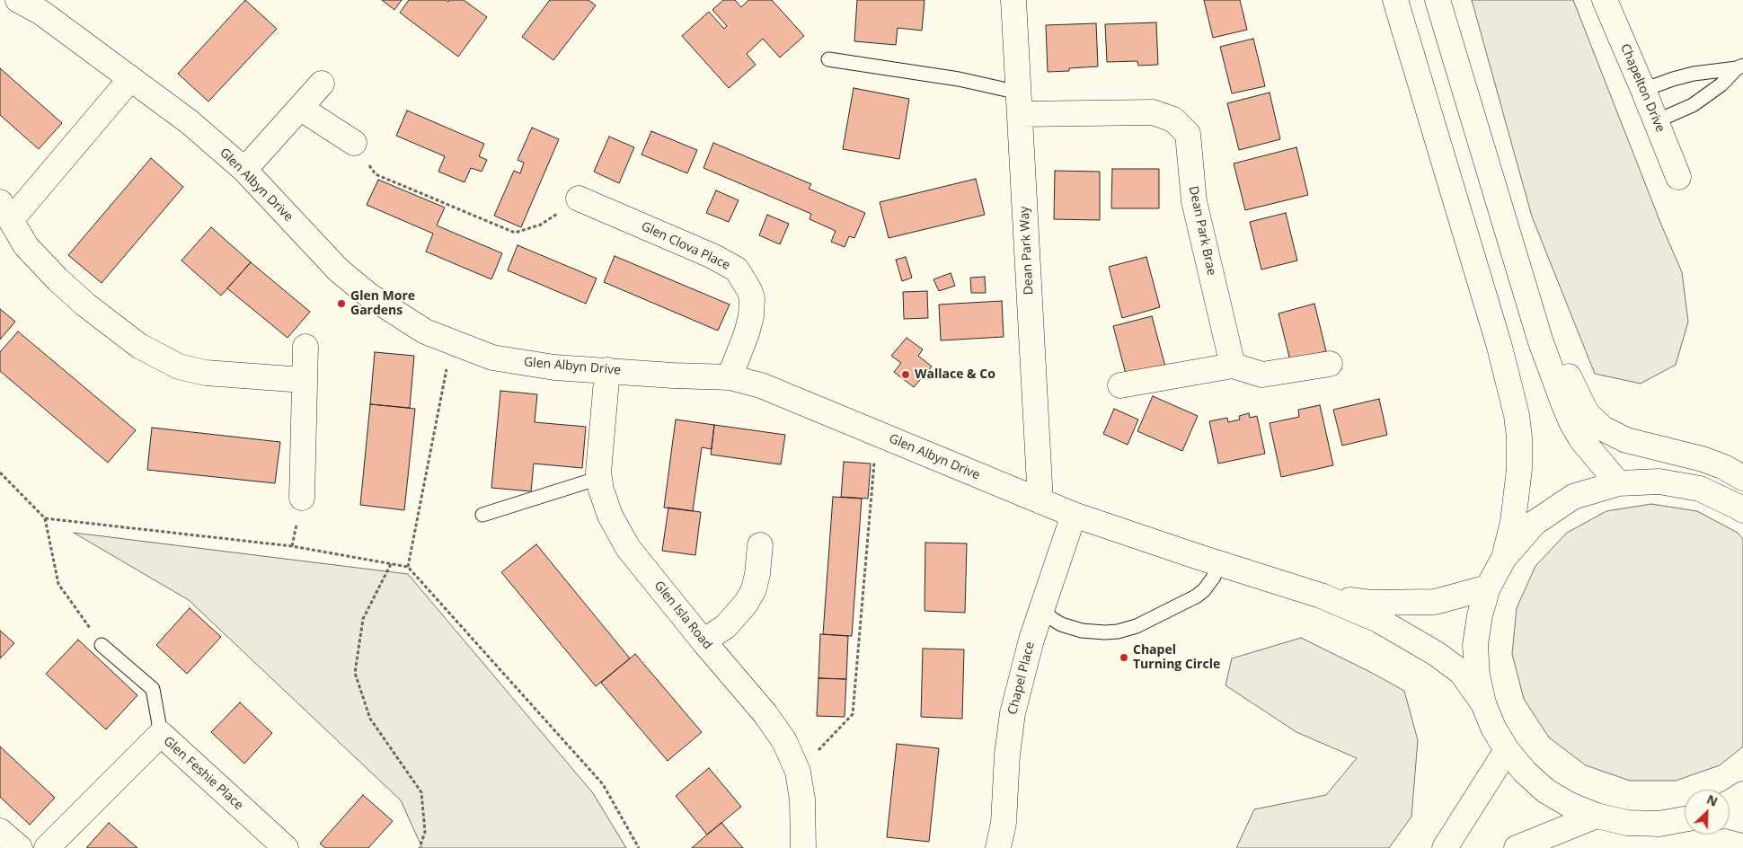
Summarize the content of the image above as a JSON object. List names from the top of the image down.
{
  "streets": {
    "street": [
      "Chapelton Drive",
      "Glen Albyn Drive",
      "Dean Park Brae",
      "Glen Clova Place",
      "Dean Park Way",
      "Glen Isla Road",
      "Chapel Place",
      "Glen Feshie Place"
    ]
  },
  "crossings": [
    ["Glen Albyn Drive", "Glen Clova Place"],
    ["Glen Albyn Drive", "Dean Park Way"],
    ["Glen Albyn Drive", "Glen Isla Road"],
    ["Glen Albyn Drive", "Chapel Place"],
    ["Dean Park Brae", "Dean Park Way"]
  ],
  "places": ["Glen More Gardens", "Wallace & Co", "Chapel Turning Circle"],
  "north": "top right"
}
